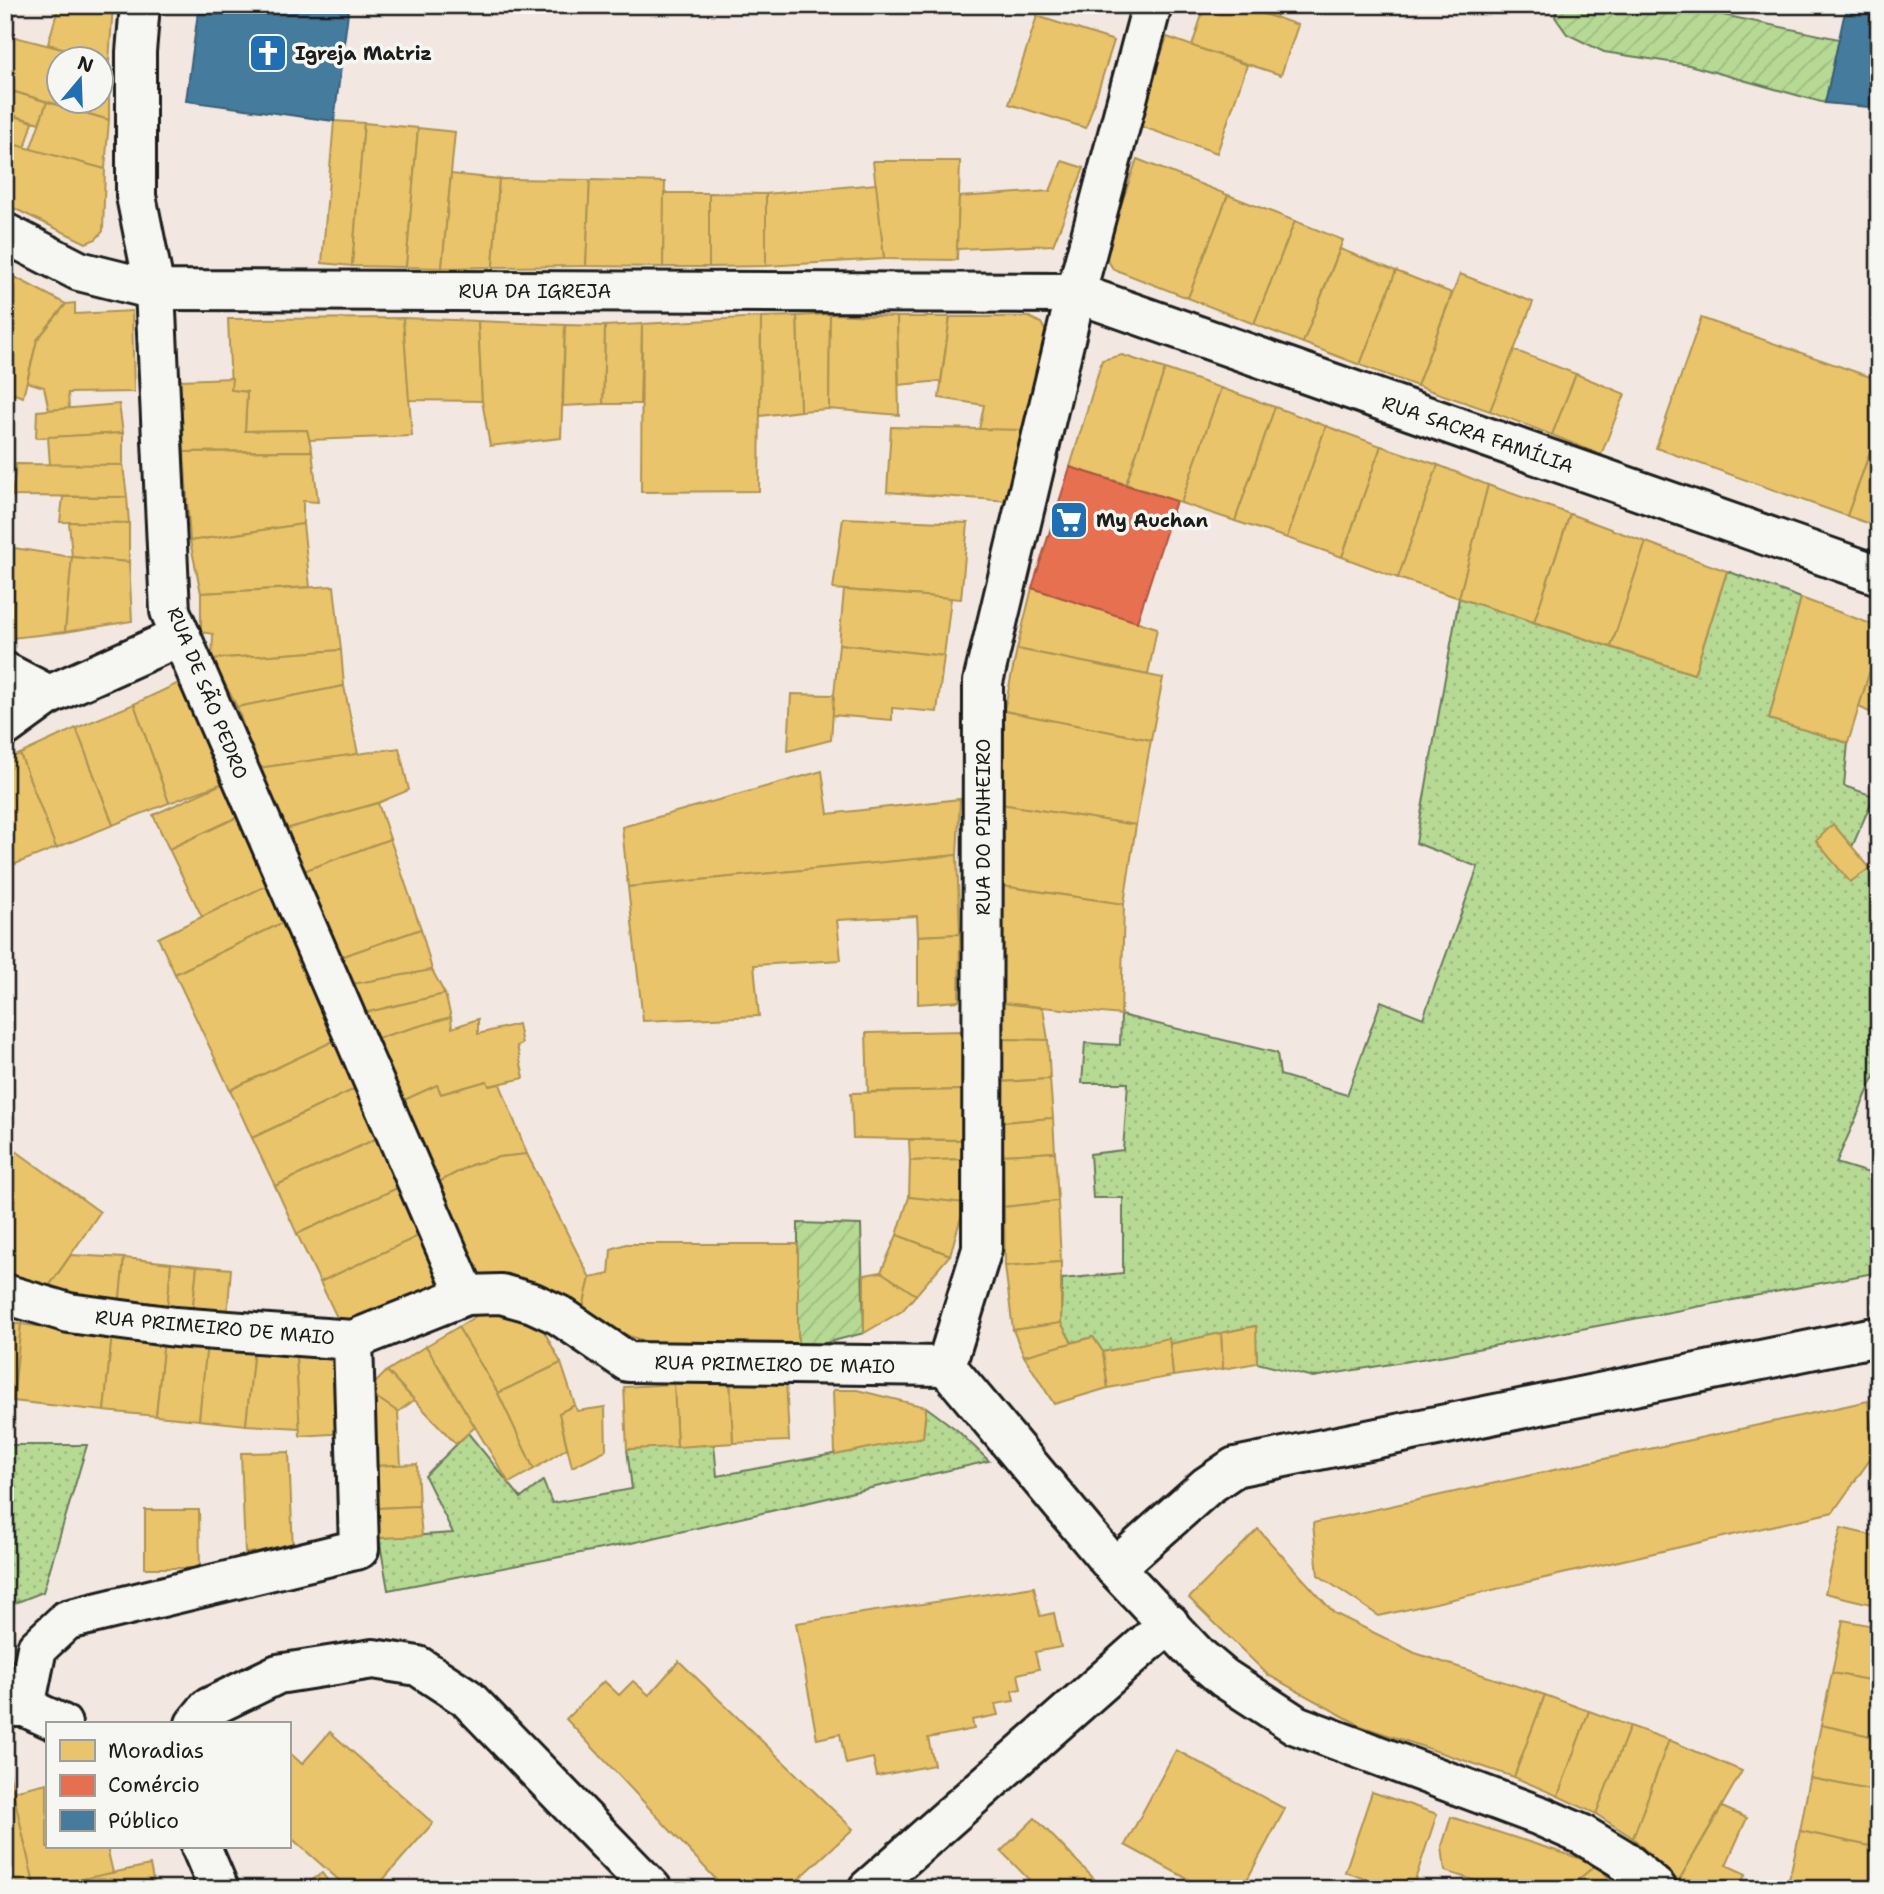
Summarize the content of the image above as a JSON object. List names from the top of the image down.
{
  "streets": {
    "street": [
      "RUA DA IGREJA",
      "RUA SACRA FAMÍLIA",
      "RUA DE SÃO PEDRO",
      "RUA DO PINHEIRO",
      "RUA PRIMEIRO DE MAIO"
    ]
  },
  "crossings": [
    ["RUA DA IGREJA", "RUA SACRA FAMÍLIA"],
    ["RUA DA IGREJA", "RUA DE SÃO PEDRO"],
    ["RUA DA IGREJA", "RUA DO PINHEIRO"],
    ["RUA SACRA FAMÍLIA", "RUA DO PINHEIRO"],
    ["RUA DE SÃO PEDRO", "RUA PRIMEIRO DE MAIO"],
    ["RUA DO PINHEIRO", "RUA PRIMEIRO DE MAIO"]
  ],
  "places": {
    "church": ["Igreja Matriz"],
    "supermarket": ["My Auchan"]
  },
  "legend": ["Moradias", "Comércio", "Público"],
  "north": "top"
}
